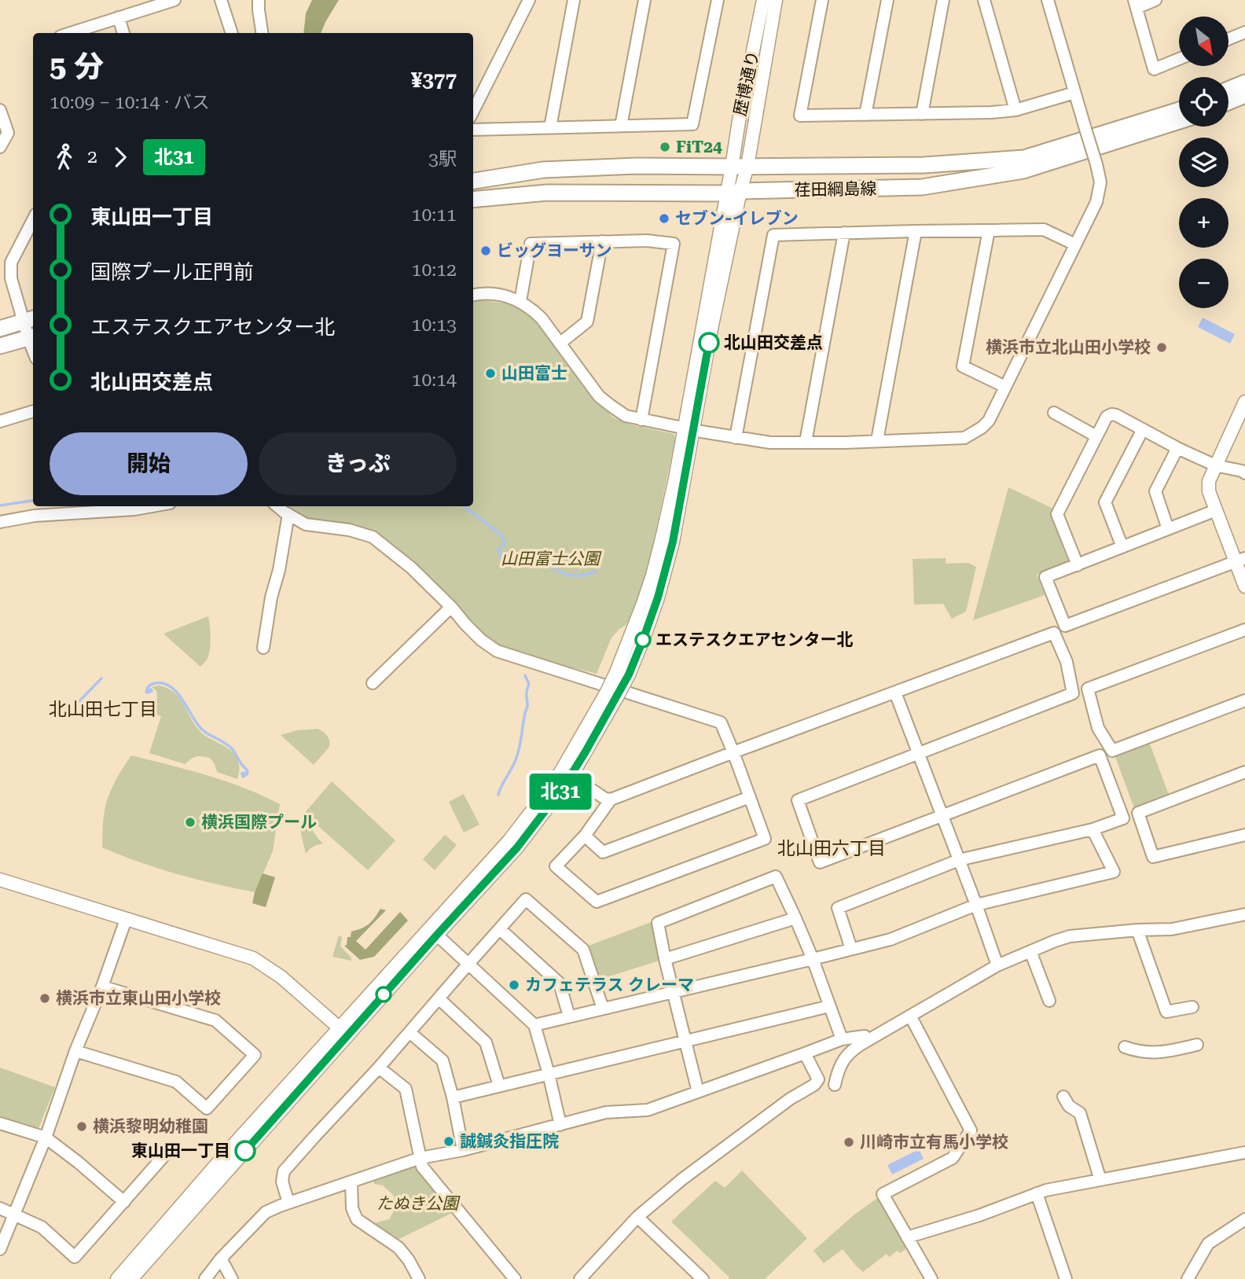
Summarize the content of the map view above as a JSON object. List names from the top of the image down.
{
  "streets": {
    "main road": ["荏田綱島線"],
    "street": ["歴博通り"]
  },
  "crossings": [
    ["歴博通り", "荏田綱島線"]
  ],
  "districts": ["北山田七丁目", "北山田六丁目"],
  "parks": ["山田富士公園", "たぬき公園"],
  "places": [
    "FiT24",
    "セブン-イレブン",
    "ビッグヨーサン",
    "北山田交差点",
    "横浜市立北山田小学校",
    "山田富士",
    "エステスクエアセンター北",
    "横浜国際プール",
    "カフェテラス クレーマ",
    "横浜市立東山田小学校",
    "横浜黎明幼稚園",
    "誠鍼灸指圧院",
    "川崎市立有馬小学校",
    "東山田一丁目"
  ],
  "lines": ["bus line 北31"],
  "north": "bottom right",
  "page": {
    "on_map": "北31",
    "map_buttons": ["+", "−"],
    "heading": ["5 分", "10:09 – 10:14 · バス", "¥377"],
    "legs": ["2", "北31", "3駅"],
    "list": [
      {
        "name": "東山田一丁目",
        "value": "10:11"
      },
      {
        "name": "国際プール正門前",
        "value": "10:12"
      },
      {
        "name": "エステスクエアセンター北",
        "value": "10:13"
      },
      {
        "name": "北山田交差点",
        "value": "10:14"
      }
    ],
    "buttons": ["開始", "きっぷ"]
  }
}
